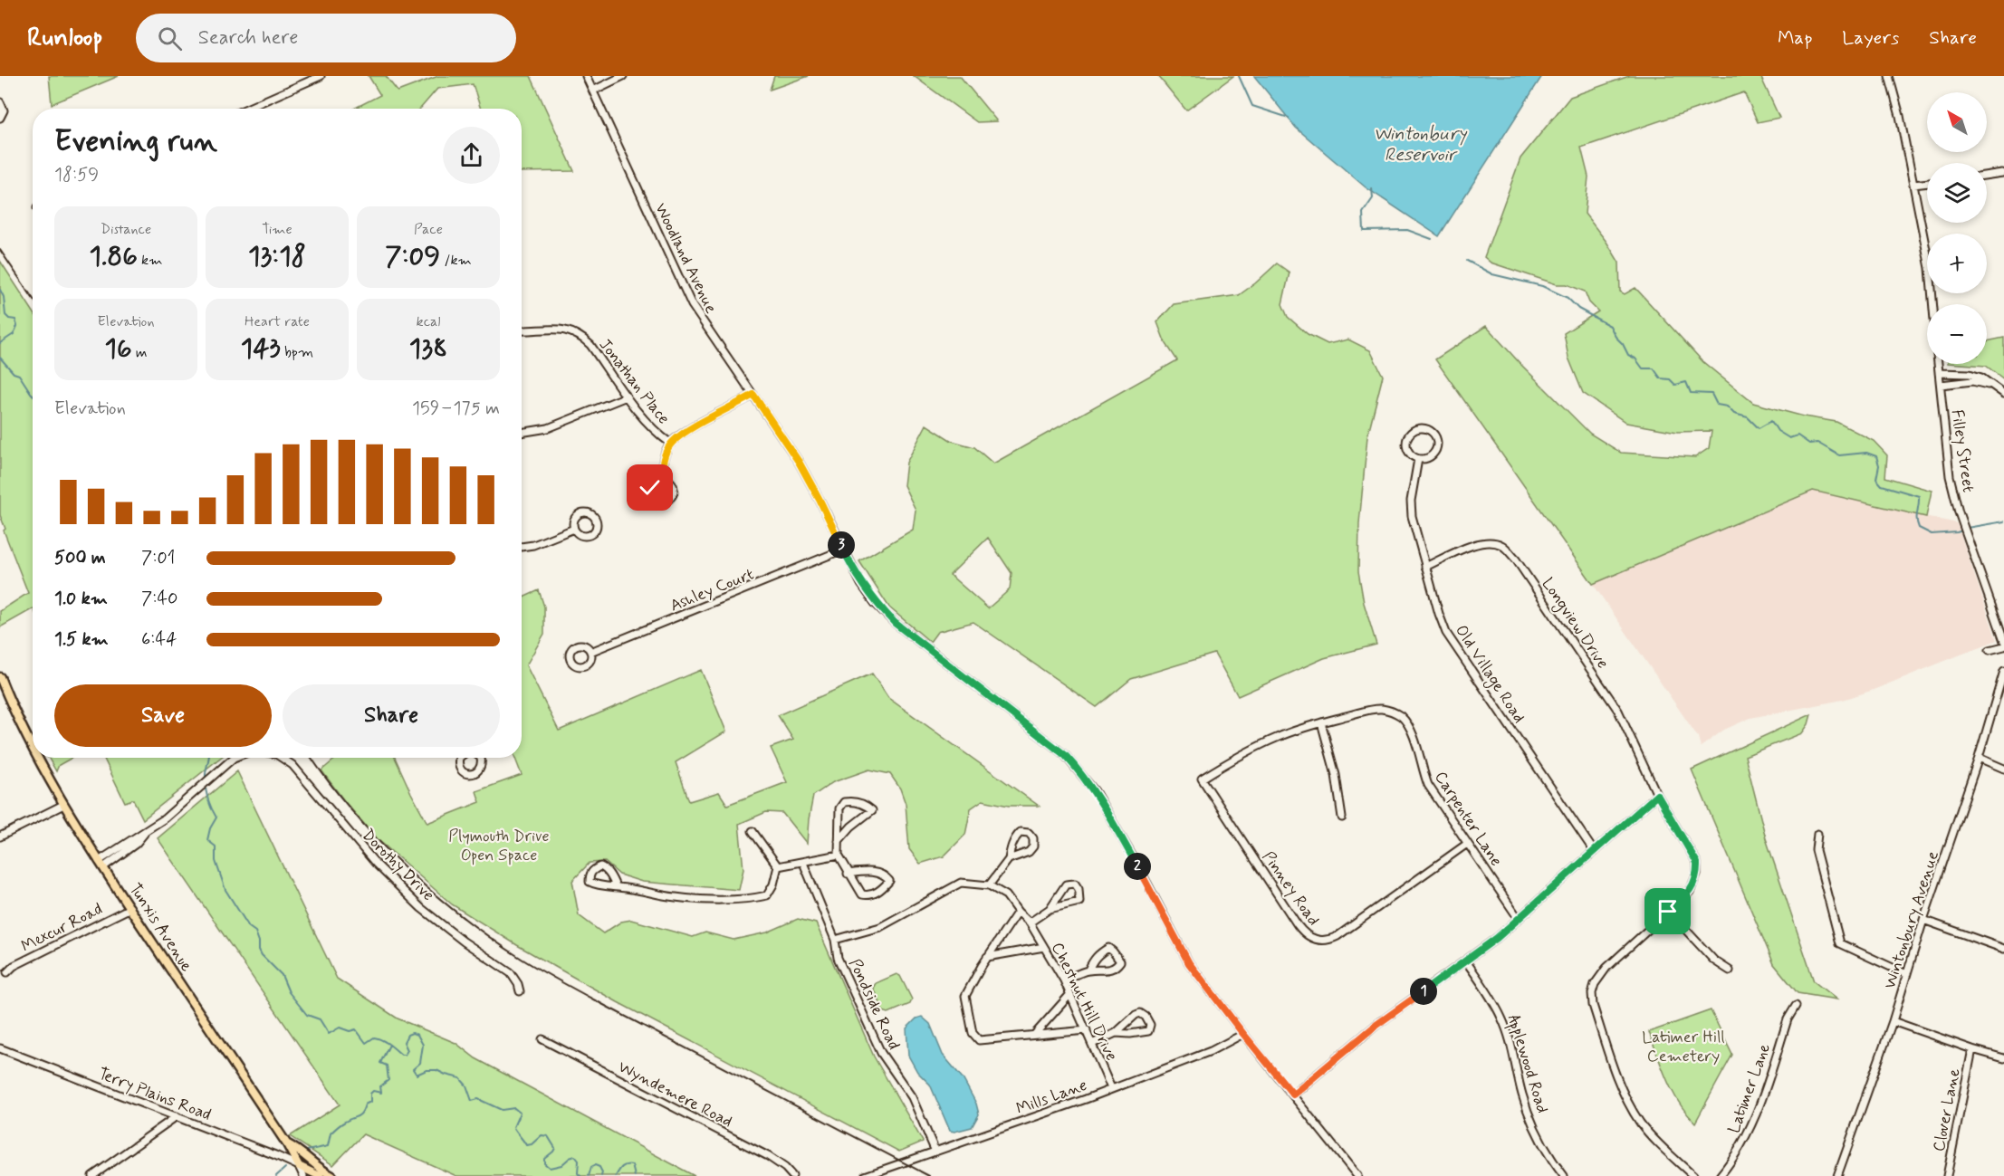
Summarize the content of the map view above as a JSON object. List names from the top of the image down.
{
  "streets": {
    "main road": ["Tunxis Avenue"],
    "street": [
      "Woodland Avenue",
      "Jonathan Place",
      "Filley Street",
      "Ashley Court",
      "Longview Drive",
      "Old Village Road",
      "Carpenter Lane",
      "Dorothy Drive",
      "Pinney Road",
      "Wintonbury Avenue",
      "Mexcur Road",
      "Chestnut Hill Drive",
      "Pondside Road",
      "Applewood Road",
      "Latimer Lane",
      "Terry Plains Road",
      "Wyndemere Road",
      "Mills Lane",
      "Clover Lane"
    ]
  },
  "crossings": [
    ["Woodland Avenue", "Ashley Court"],
    ["Woodland Avenue", "Mills Lane"],
    ["Longview Drive", "Old Village Road"],
    ["Carpenter Lane", "Pinney Road"],
    ["Mexcur Road", "Tunxis Avenue"],
    ["Tunxis Avenue", "Terry Plains Road"],
    ["Chestnut Hill Drive", "Mills Lane"],
    ["Pondside Road", "Mills Lane"]
  ],
  "water": ["Wintonbury Reservoir"],
  "parks": ["Plymouth Drive Open Space", "Latimer Hill Cemetery"],
  "north": "top left",
  "page": {
    "header": "Runloop",
    "search": "Search here",
    "nav": ["Map", "Layers", "Share"],
    "map_buttons": ["+", "−"],
    "heading": ["Evening run", "18:59"],
    "stats": [
      ["Distance", "1.86 km"],
      ["Time", "13:18"],
      ["Pace", "7:09 /km"],
      ["Elevation", "16 m"],
      ["Heart rate", "143 bpm"],
      ["kcal", "138"]
    ],
    "chart": ["Elevation", "159–175 m"],
    "pins": ["3", "2", "1"],
    "list": [
      {
        "name": "500 m",
        "note": "7:01"
      },
      {
        "name": "1.0 km",
        "note": "7:40"
      },
      {
        "name": "1.5 km",
        "note": "6:44"
      }
    ],
    "buttons": ["Save", "Share"]
  }
}
